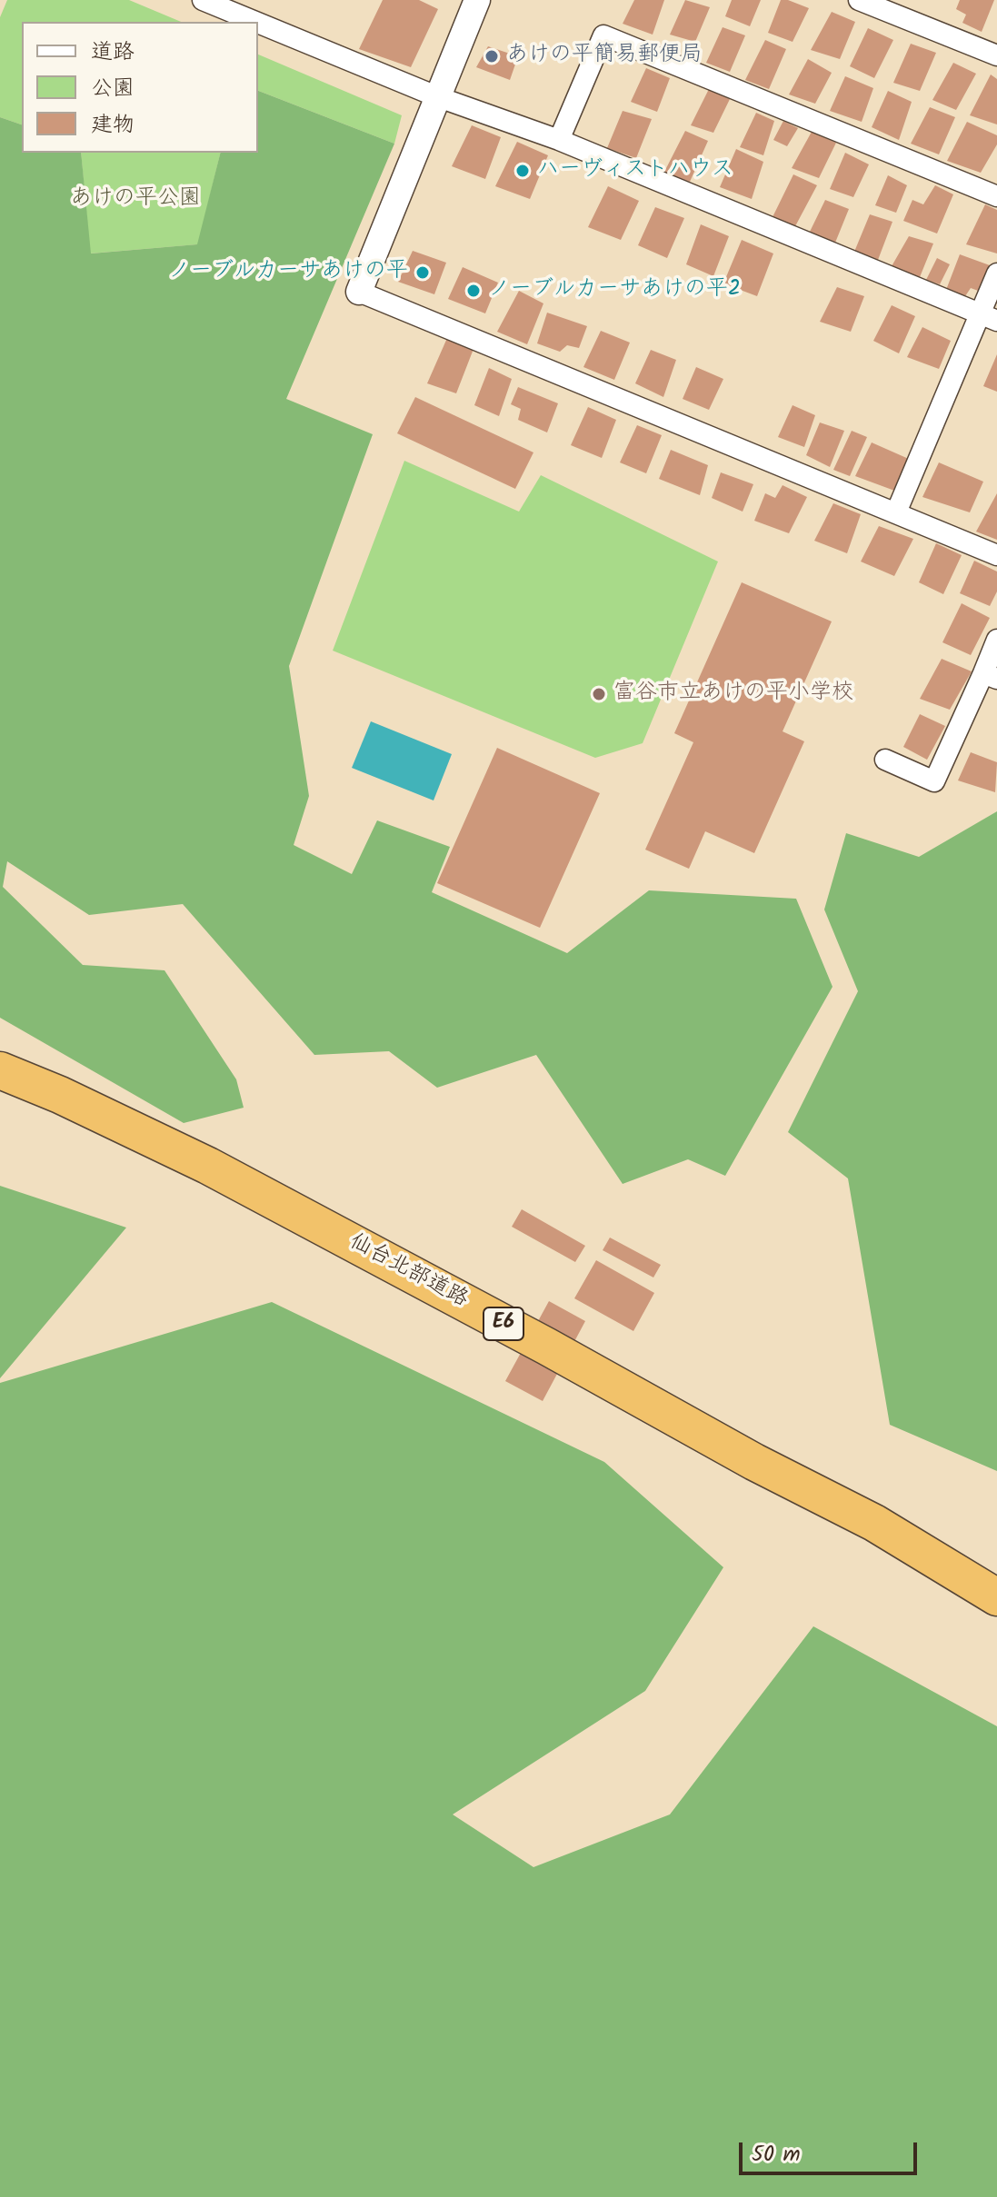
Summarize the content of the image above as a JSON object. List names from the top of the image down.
{
  "streets": {
    "highway": ["仙台北部道路", "E6"]
  },
  "parks": ["あけの平公園"],
  "places": [
    "あけの平簡易郵便局",
    "ハーヴィストハウス",
    "ノーブルカーサあけの平",
    "ノーブルカーサあけの平2",
    "富谷市立あけの平小学校"
  ],
  "legend": ["道路", "公園", "建物"],
  "scale_bar": "50 m"
}
